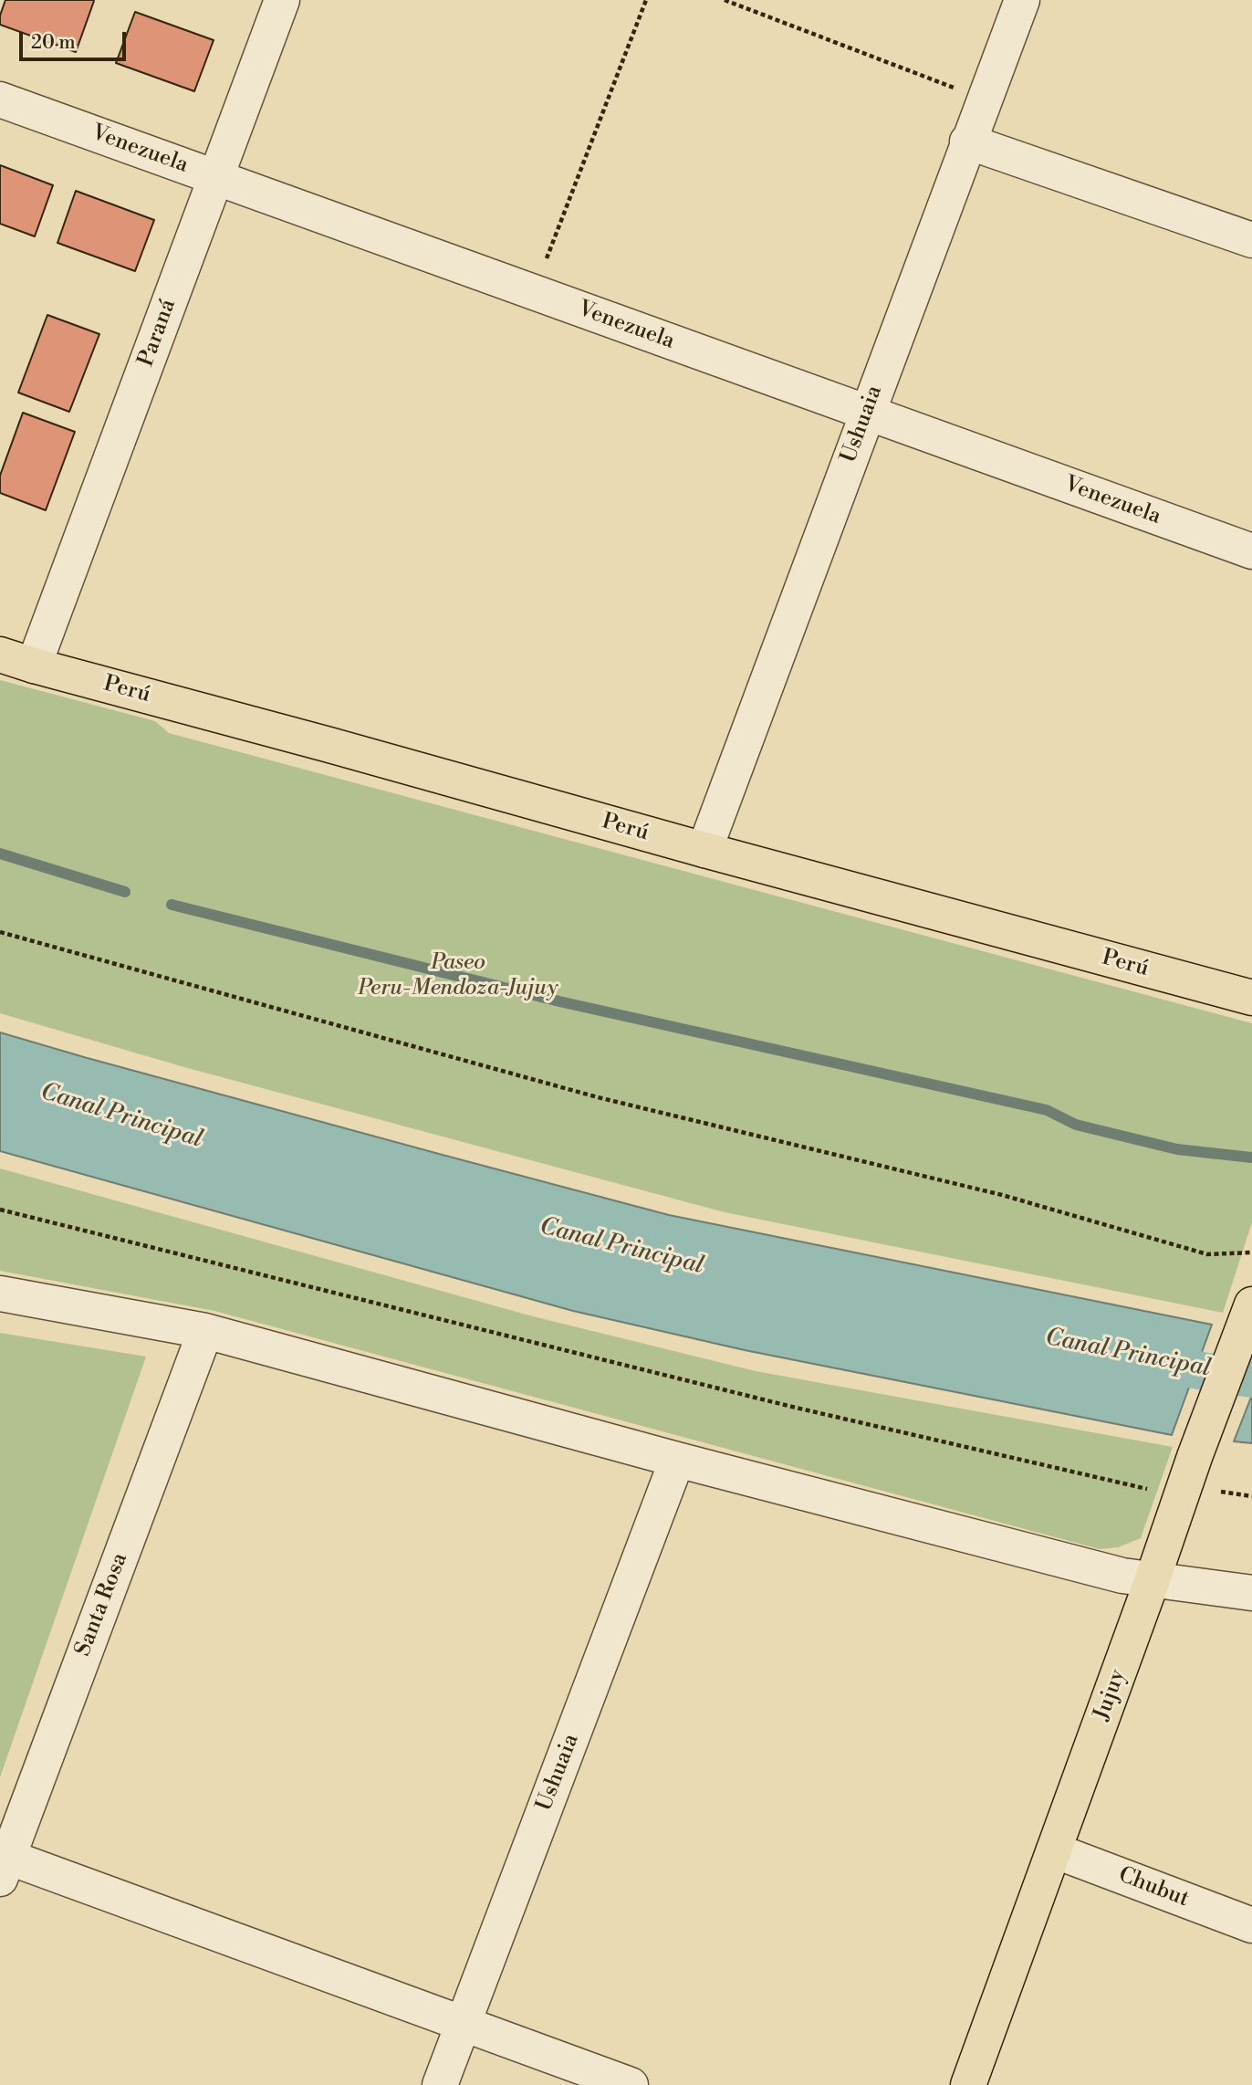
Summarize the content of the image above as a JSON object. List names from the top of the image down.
{
  "streets": {
    "main road": ["Perú", "Jujuy"],
    "street": [
      "Venezuela",
      "Paraná",
      "Ushuaia",
      "Santa Rosa",
      "Chubut"
    ]
  },
  "crossings": [
    ["Venezuela", "Paraná"],
    ["Venezuela", "Ushuaia"],
    ["Paraná", "Perú"],
    ["Ushuaia", "Perú"],
    ["Jujuy", "Chubut"]
  ],
  "water": ["Canal Principal"],
  "parks": ["Paseo Peru-Mendoza-Jujuy"],
  "scale_bar": "20 m"
}
